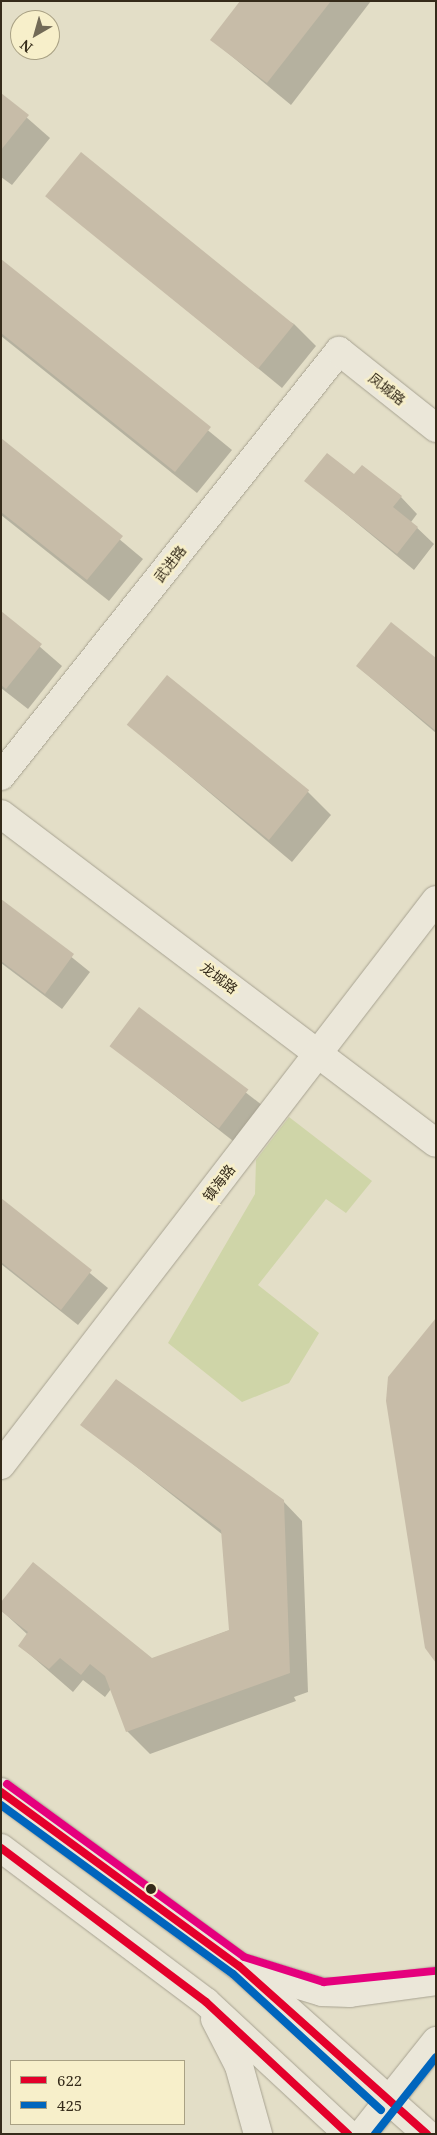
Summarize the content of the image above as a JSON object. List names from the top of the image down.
{
  "streets": {
    "street": [
      "凤城路",
      "武进路",
      "龙城路",
      "镇海路"
    ]
  },
  "crossings": [
    ["凤城路", "武进路"],
    ["龙城路", "镇海路"]
  ],
  "lines": ["transit line 622", "transit line 425"],
  "legend": ["622", "425"],
  "north": "bottom left"
}
